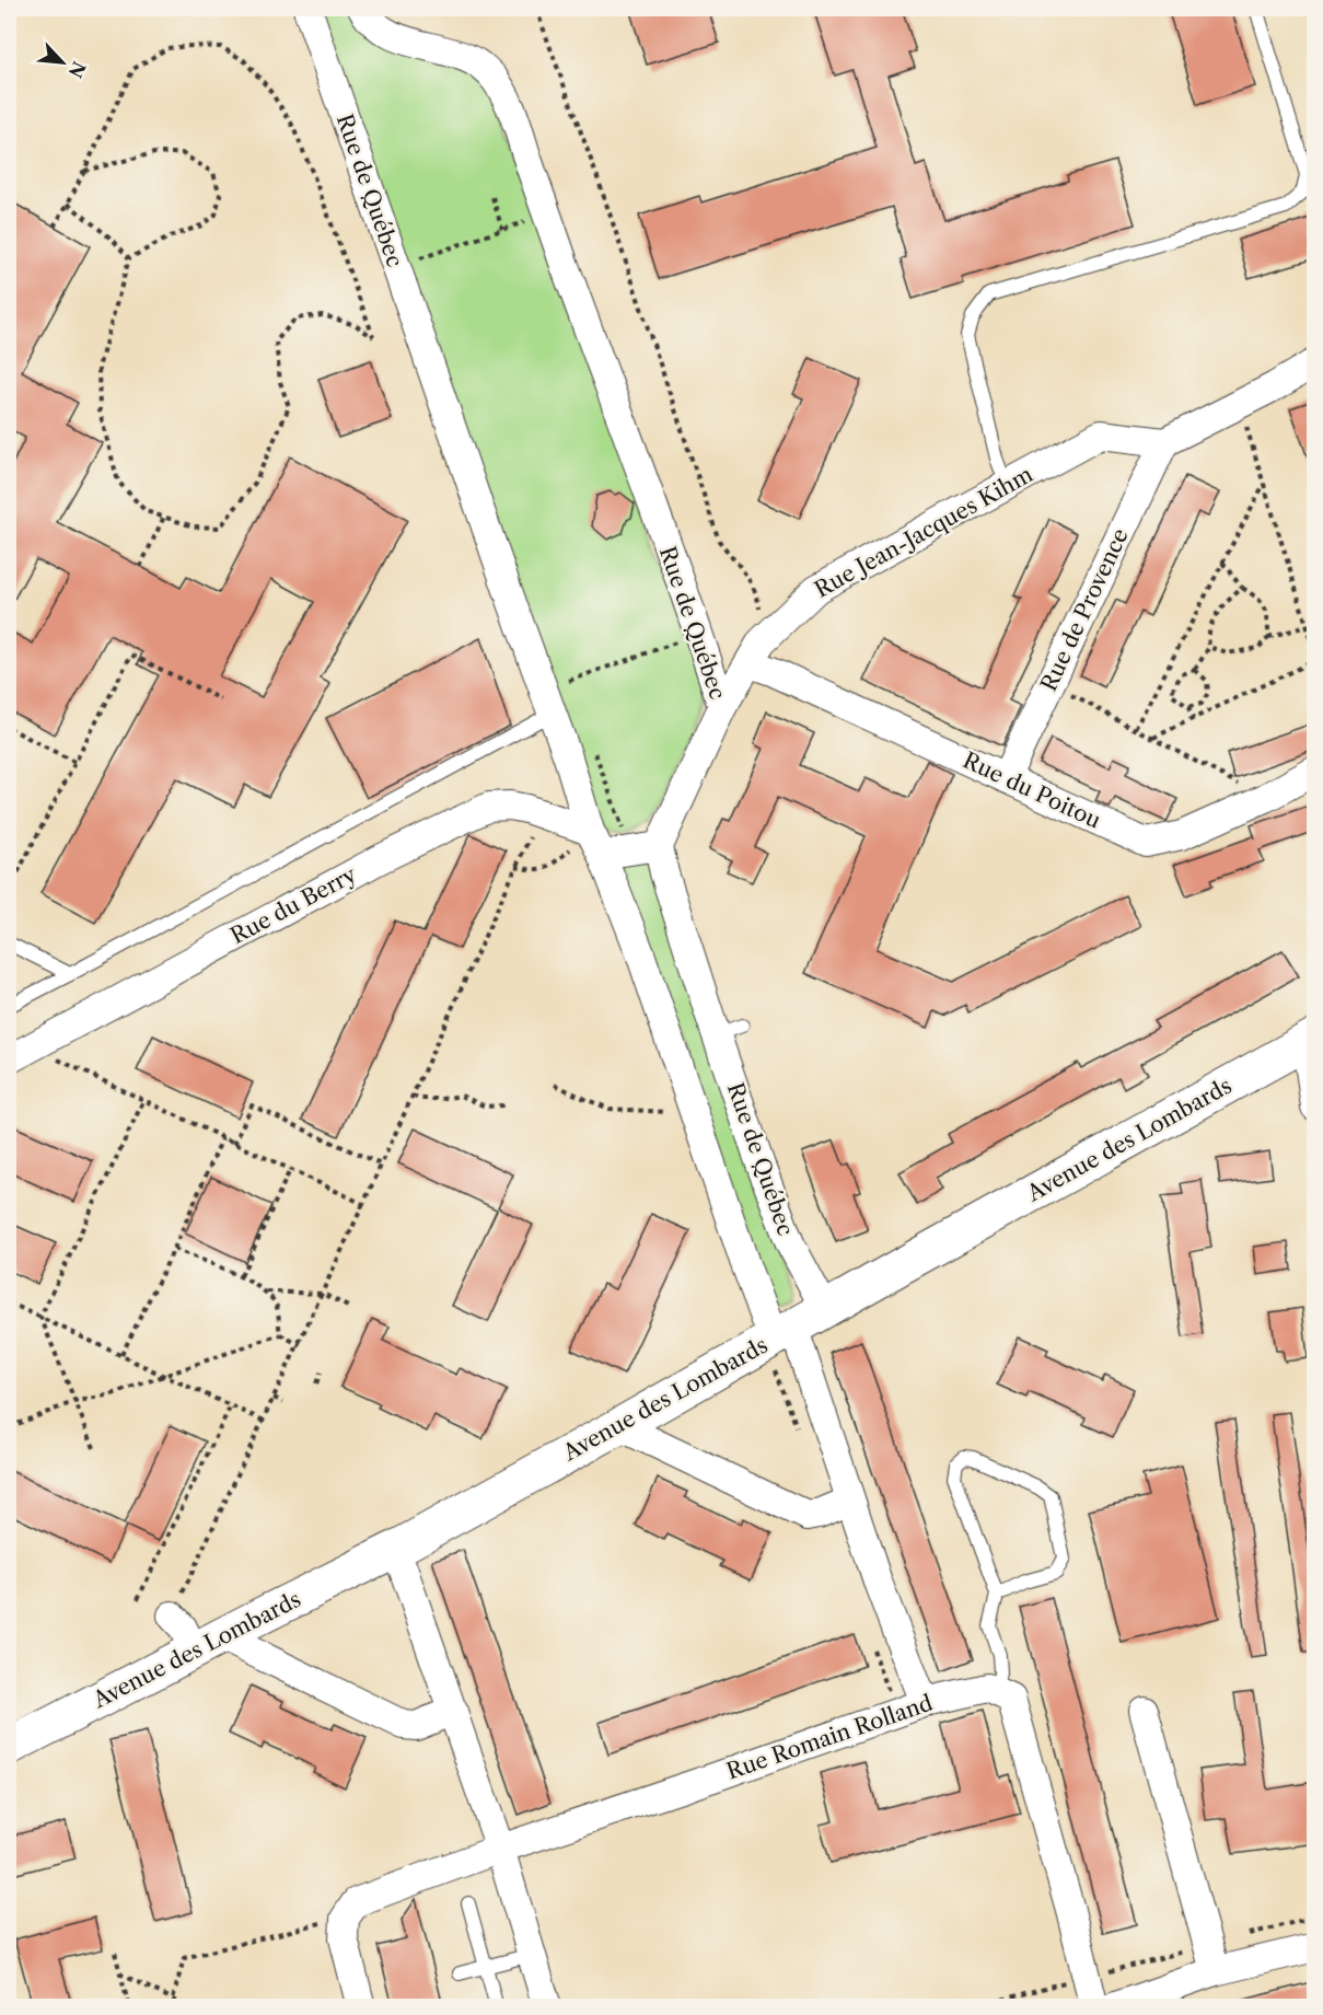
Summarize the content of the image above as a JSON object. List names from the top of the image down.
{
  "streets": {
    "street": [
      "Rue de Québec",
      "Rue Jean-Jacques Kihm",
      "Rue de Provence",
      "Rue du Poitou",
      "Rue du Berry",
      "Avenue des Lombards",
      "Rue Romain Rolland"
    ]
  },
  "crossings": [
    ["Rue de Québec", "Rue Jean-Jacques Kihm"],
    ["Rue de Québec", "Rue du Berry"],
    ["Rue de Québec", "Avenue des Lombards"],
    ["Rue de Québec", "Rue Romain Rolland"],
    ["Rue Jean-Jacques Kihm", "Rue de Provence"],
    ["Rue Jean-Jacques Kihm", "Rue du Poitou"],
    ["Rue de Provence", "Rue du Poitou"]
  ],
  "north": "bottom right"
}
